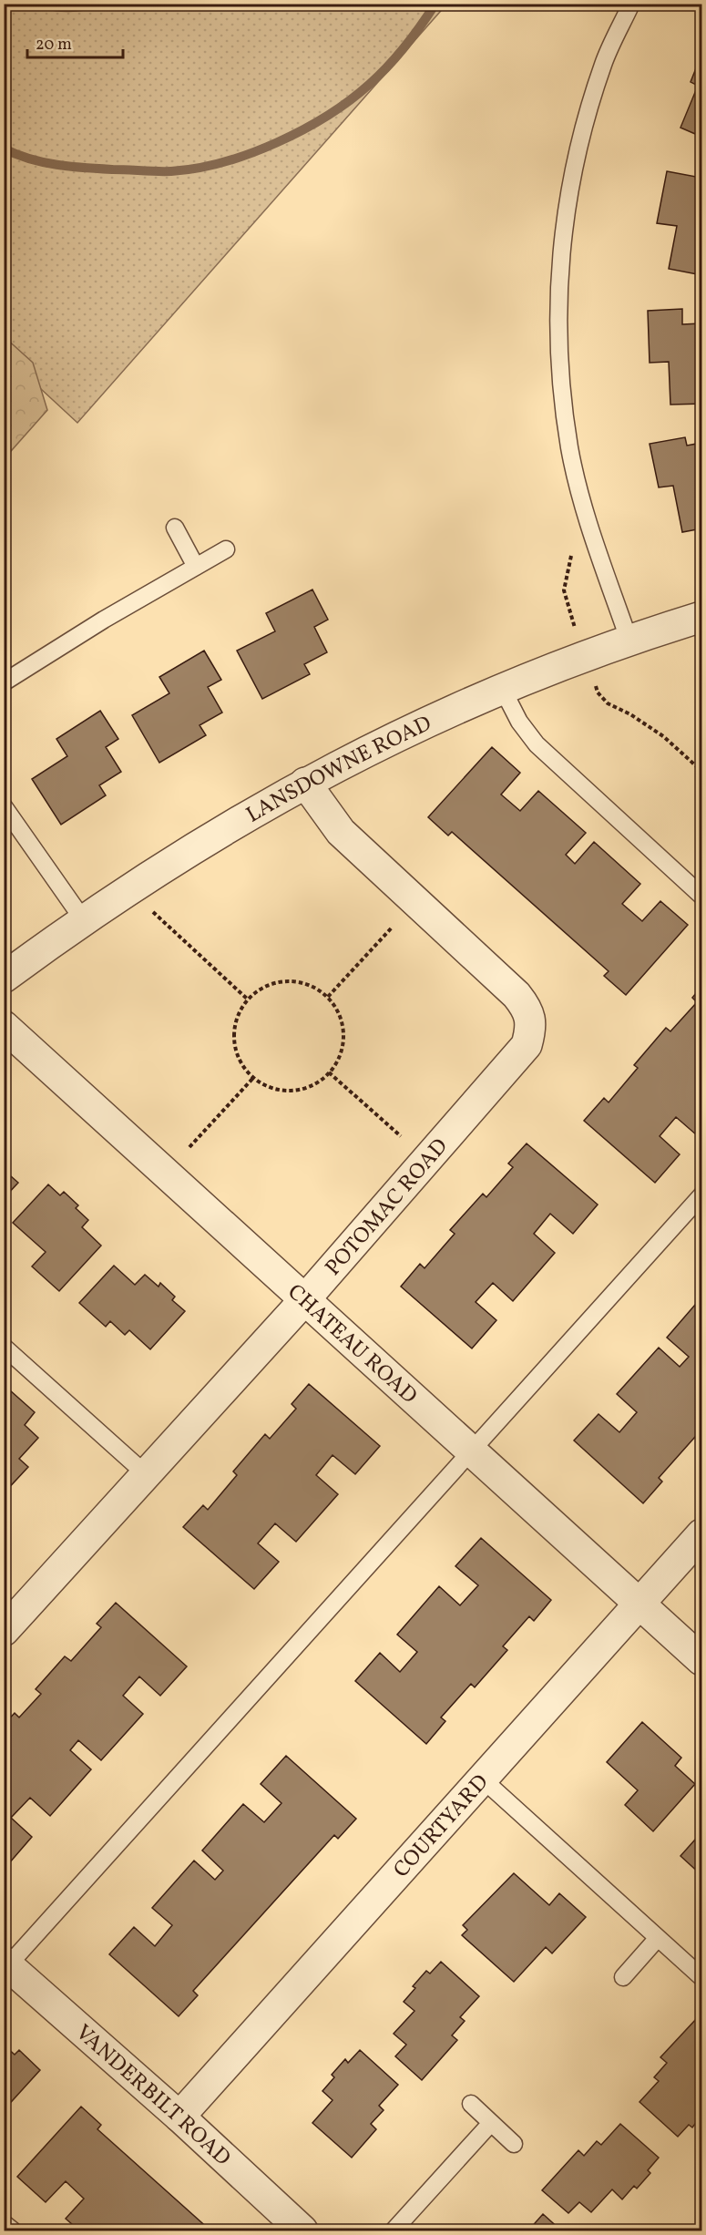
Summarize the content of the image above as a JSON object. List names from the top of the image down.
{
  "streets": {
    "street": [
      "LANSDOWNE ROAD",
      "POTOMAC ROAD",
      "CHATEAU ROAD",
      "COURTYARD",
      "VANDERBILT ROAD"
    ]
  },
  "crossings": [
    ["LANSDOWNE ROAD", "POTOMAC ROAD"],
    ["POTOMAC ROAD", "CHATEAU ROAD"],
    ["CHATEAU ROAD", "COURTYARD"],
    ["COURTYARD", "VANDERBILT ROAD"]
  ],
  "scale_bar": "20 m"
}
